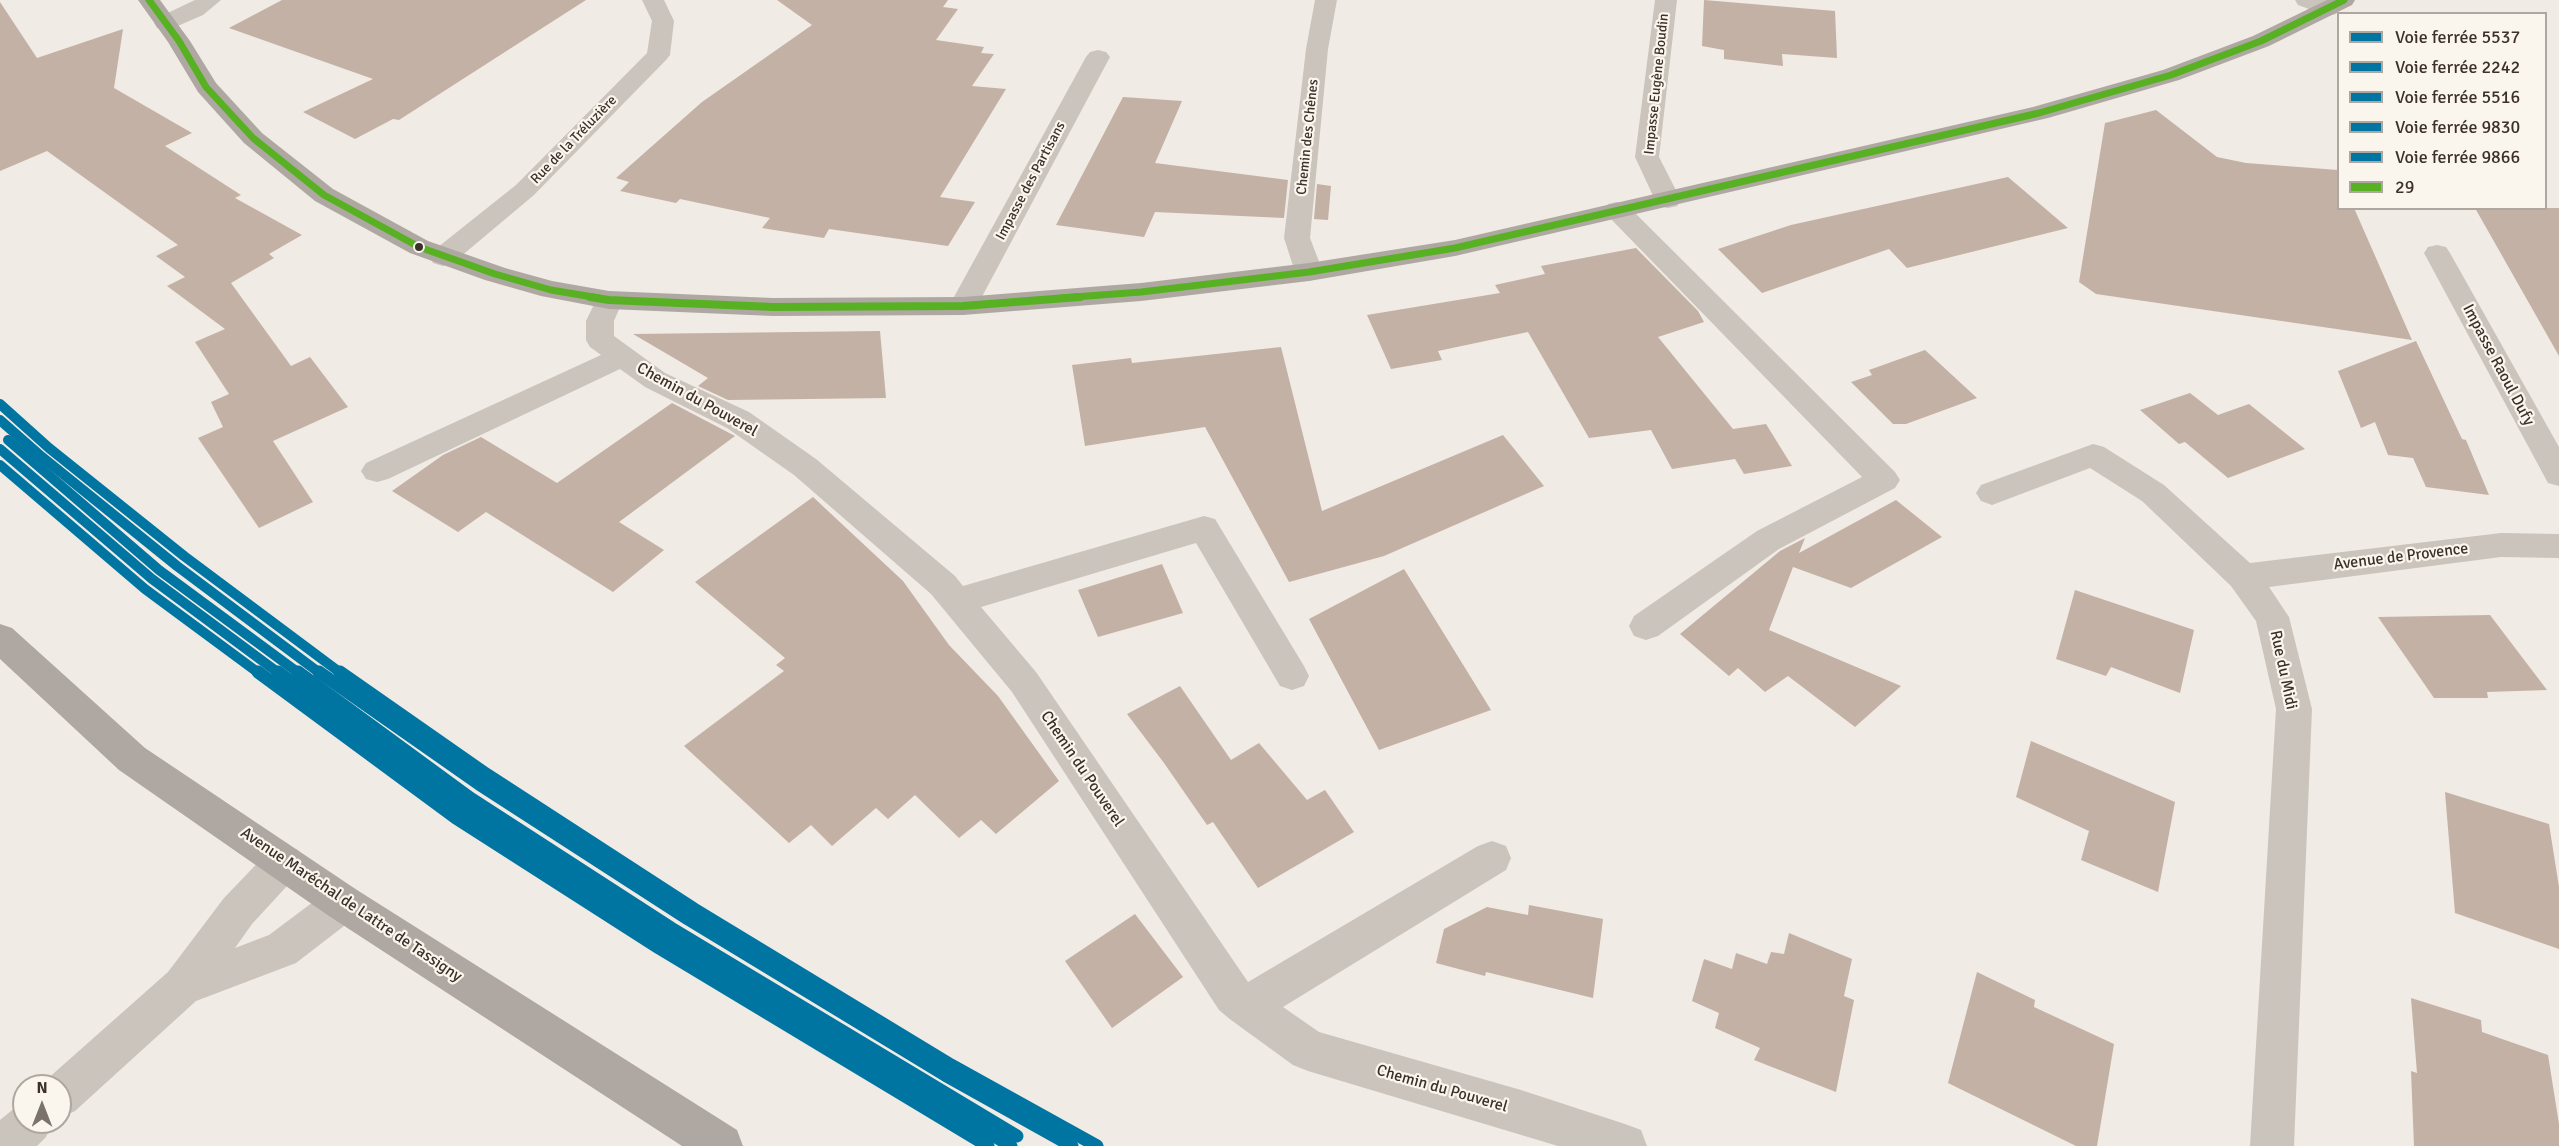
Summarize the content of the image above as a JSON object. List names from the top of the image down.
{
  "streets": {
    "main road": ["Avenue Maréchal de Lattre de Tassigny"],
    "street": [
      "Impasse Eugène Boudin",
      "Chemin des Chênes",
      "Rue de la Tréluzière",
      "Impasse des Partisans",
      "Impasse Raoul Dufy",
      "Chemin du Pouverel",
      "Avenue de Provence",
      "Rue du Midi"
    ]
  },
  "crossings": [
    ["Avenue de Provence", "Rue du Midi"]
  ],
  "lines": [
    "transit line 29",
    "rail line 5537",
    "rail line 9830",
    "rail line 9866",
    "rail line 2242",
    "rail line 5516"
  ],
  "legend": [
    "Voie ferrée 5537",
    "Voie ferrée 2242",
    "Voie ferrée 5516",
    "Voie ferrée 9830",
    "Voie ferrée 9866",
    "29"
  ],
  "north": "top"
}
